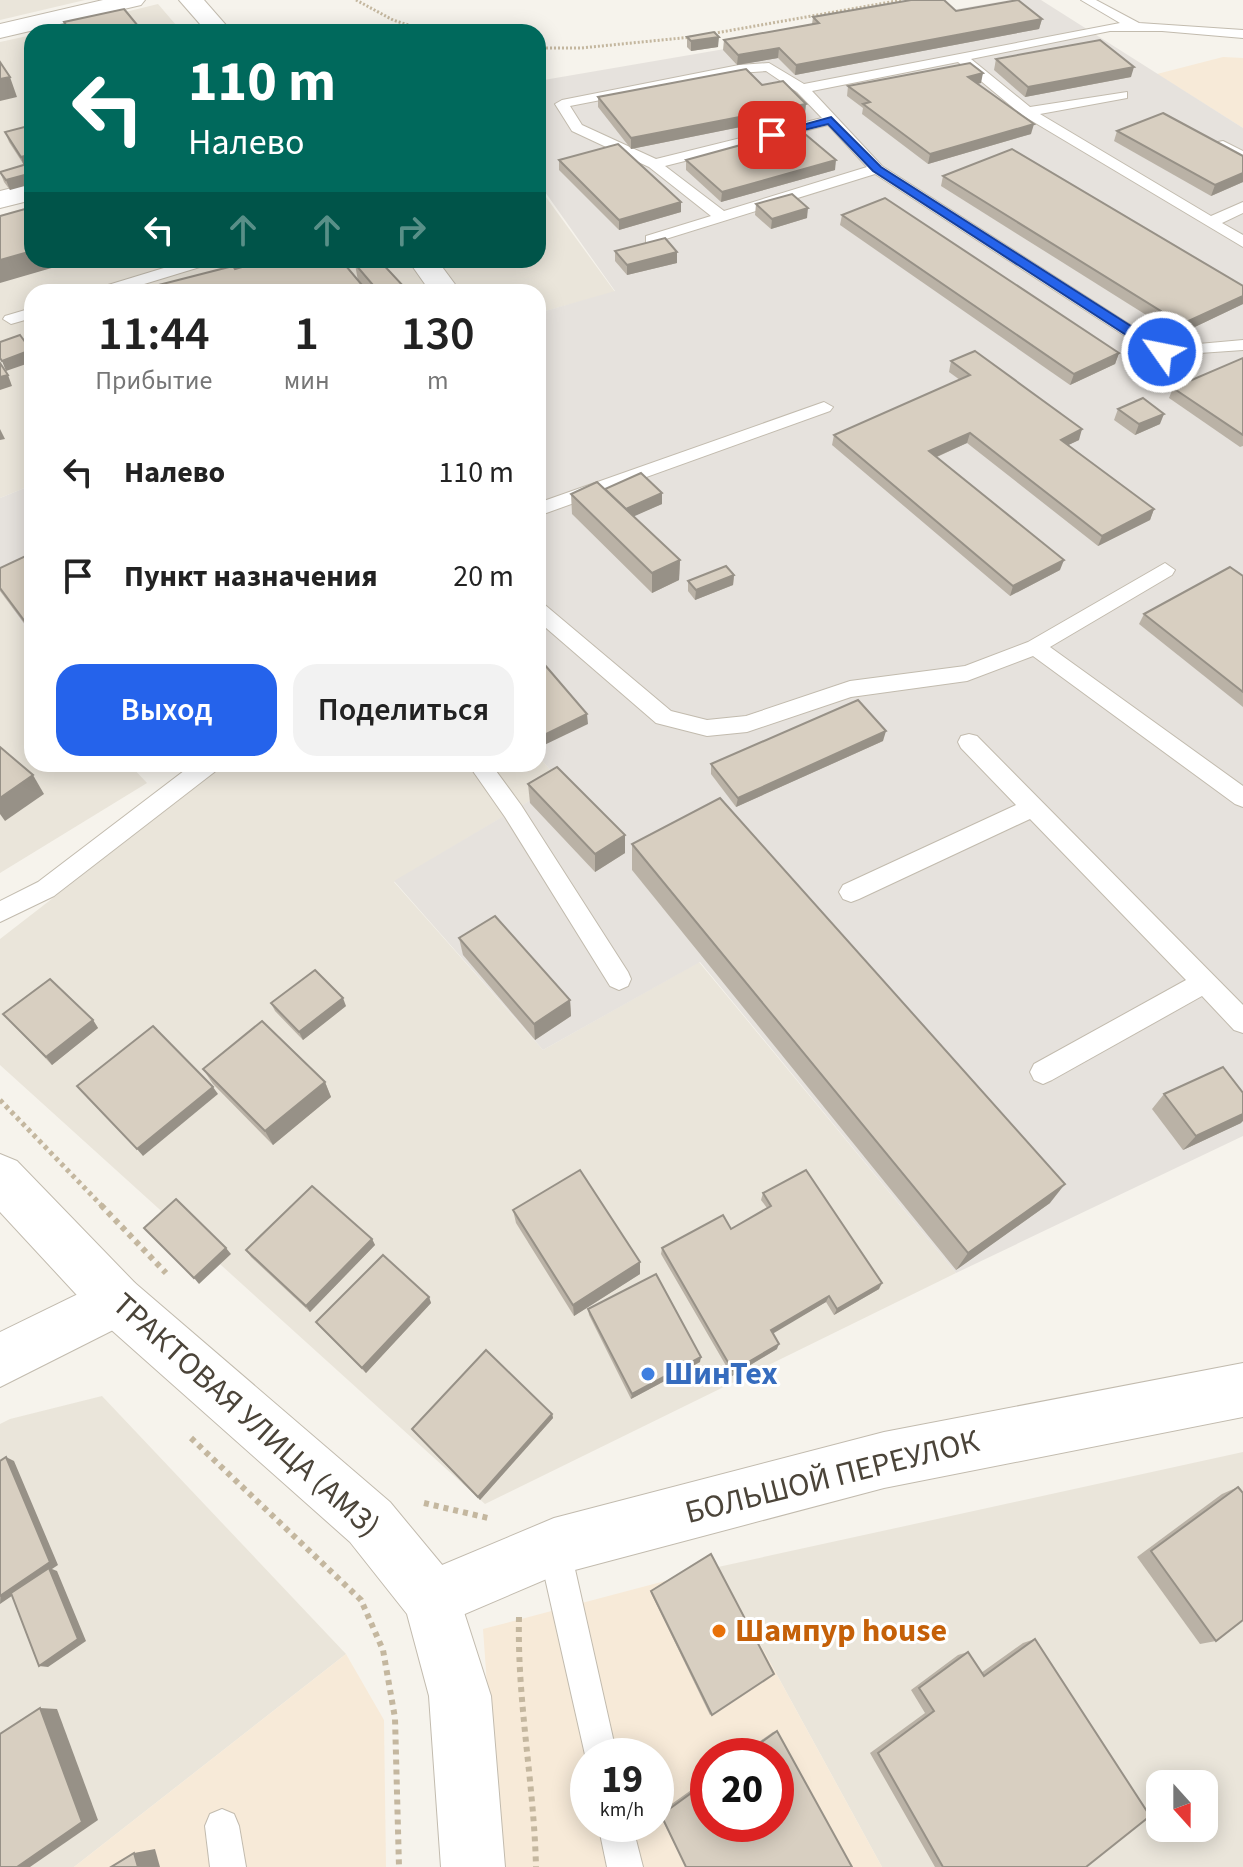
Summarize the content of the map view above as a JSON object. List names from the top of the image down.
{
  "streets": {
    "street": ["ТРАКТОВАЯ УЛИЦА (АМЗ)", "БОЛЬШОЙ ПЕРЕУЛОК"]
  },
  "crossings": [
    ["ТРАКТОВАЯ УЛИЦА (АМЗ)", "БОЛЬШОЙ ПЕРЕУЛОК"]
  ],
  "places": ["ШинТех", "Шампур house"],
  "north": "bottom",
  "page": {
    "turn": ["110 m", "Налево"],
    "eta": [
      "11:44",
      "Прибытие",
      "1",
      "мин",
      "130",
      "m"
    ],
    "list": [
      {
        "name": "Налево",
        "value": "110 m"
      },
      {
        "name": "Пункт назначения",
        "value": "20 m"
      }
    ],
    "buttons": ["Выход", "Поделиться"],
    "speed": "19 km/h",
    "limit": "20"
  }
}
